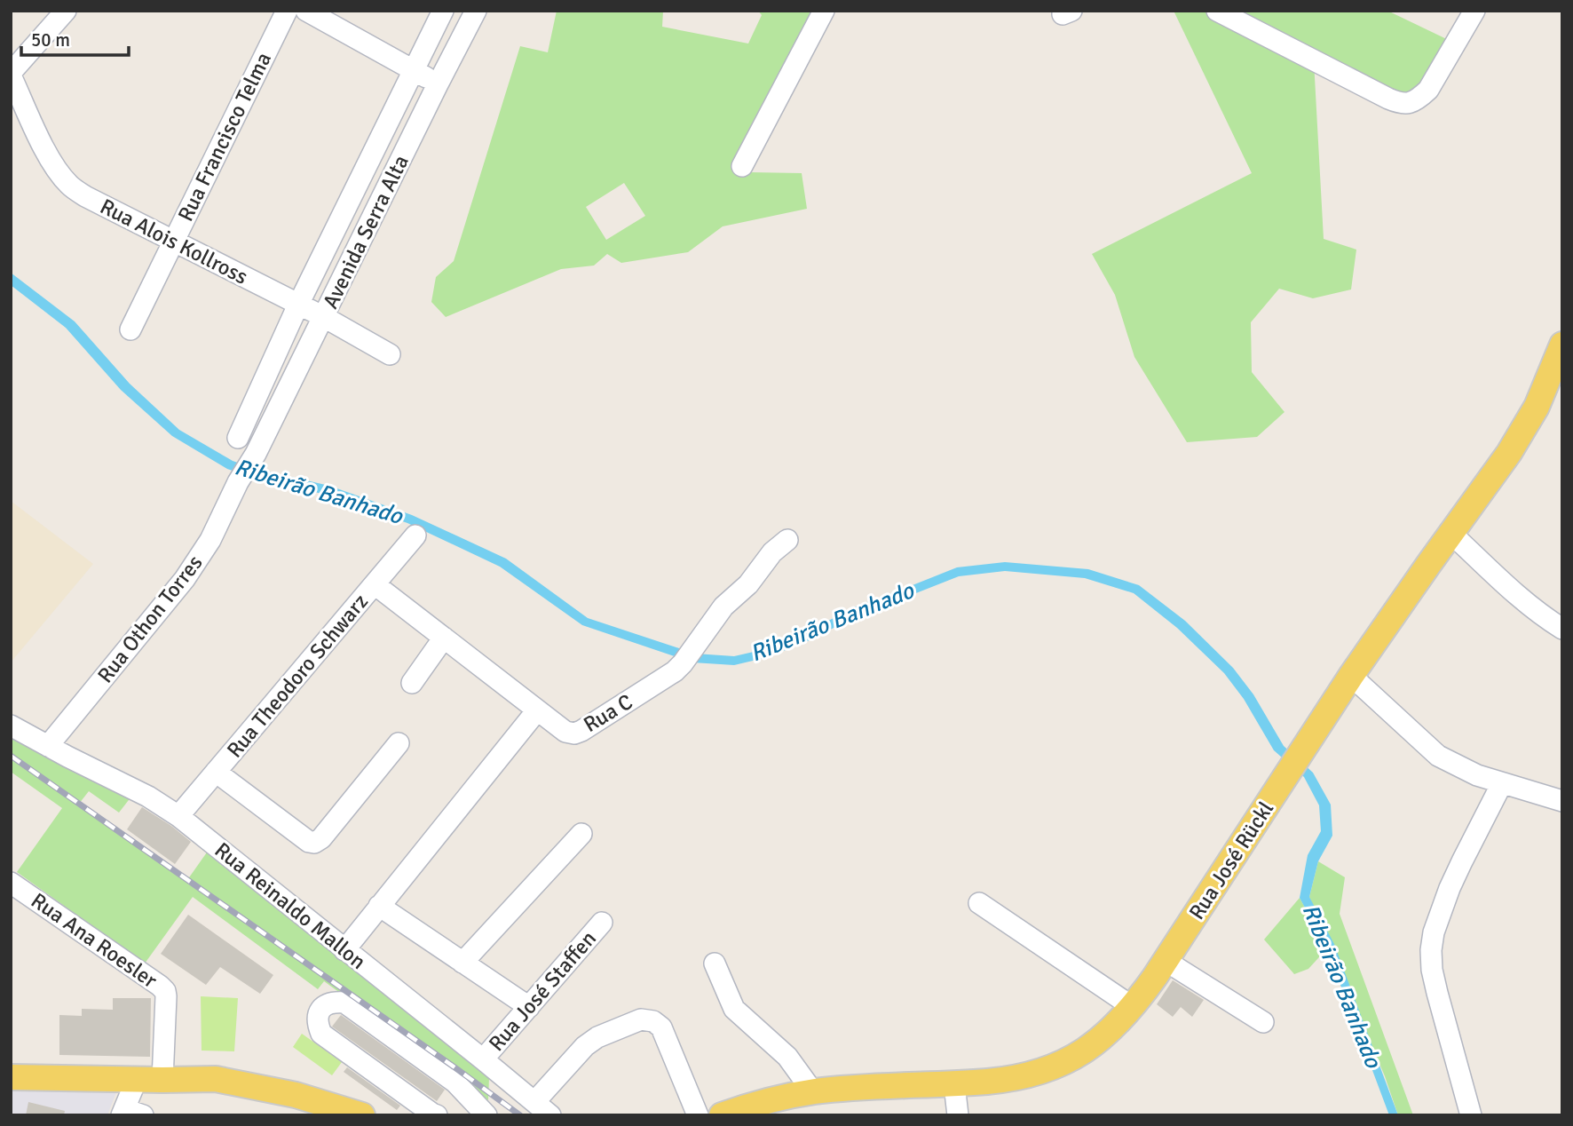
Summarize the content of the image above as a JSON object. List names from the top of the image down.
{
  "streets": {
    "main road": ["Rua José Rückl"],
    "street": [
      "Rua Francisco Telma",
      "Avenida Serra Alta",
      "Rua Alois Kollross",
      "Rua Othon Torres",
      "Rua Theodoro Schwarz",
      "Rua C",
      "Rua Reinaldo Mallon",
      "Rua Ana Roesler",
      "Rua José Staffen"
    ]
  },
  "crossings": [
    ["Rua Francisco Telma", "Rua Alois Kollross"],
    ["Avenida Serra Alta", "Rua Alois Kollross"],
    ["Avenida Serra Alta", "Rua Othon Torres"],
    ["Rua Othon Torres", "Rua Reinaldo Mallon"],
    ["Rua Theodoro Schwarz", "Rua C"],
    ["Rua Theodoro Schwarz", "Rua Reinaldo Mallon"],
    ["Rua Reinaldo Mallon", "Rua José Staffen"]
  ],
  "water": ["Ribeirão Banhado"],
  "scale_bar": "50 m"
}
